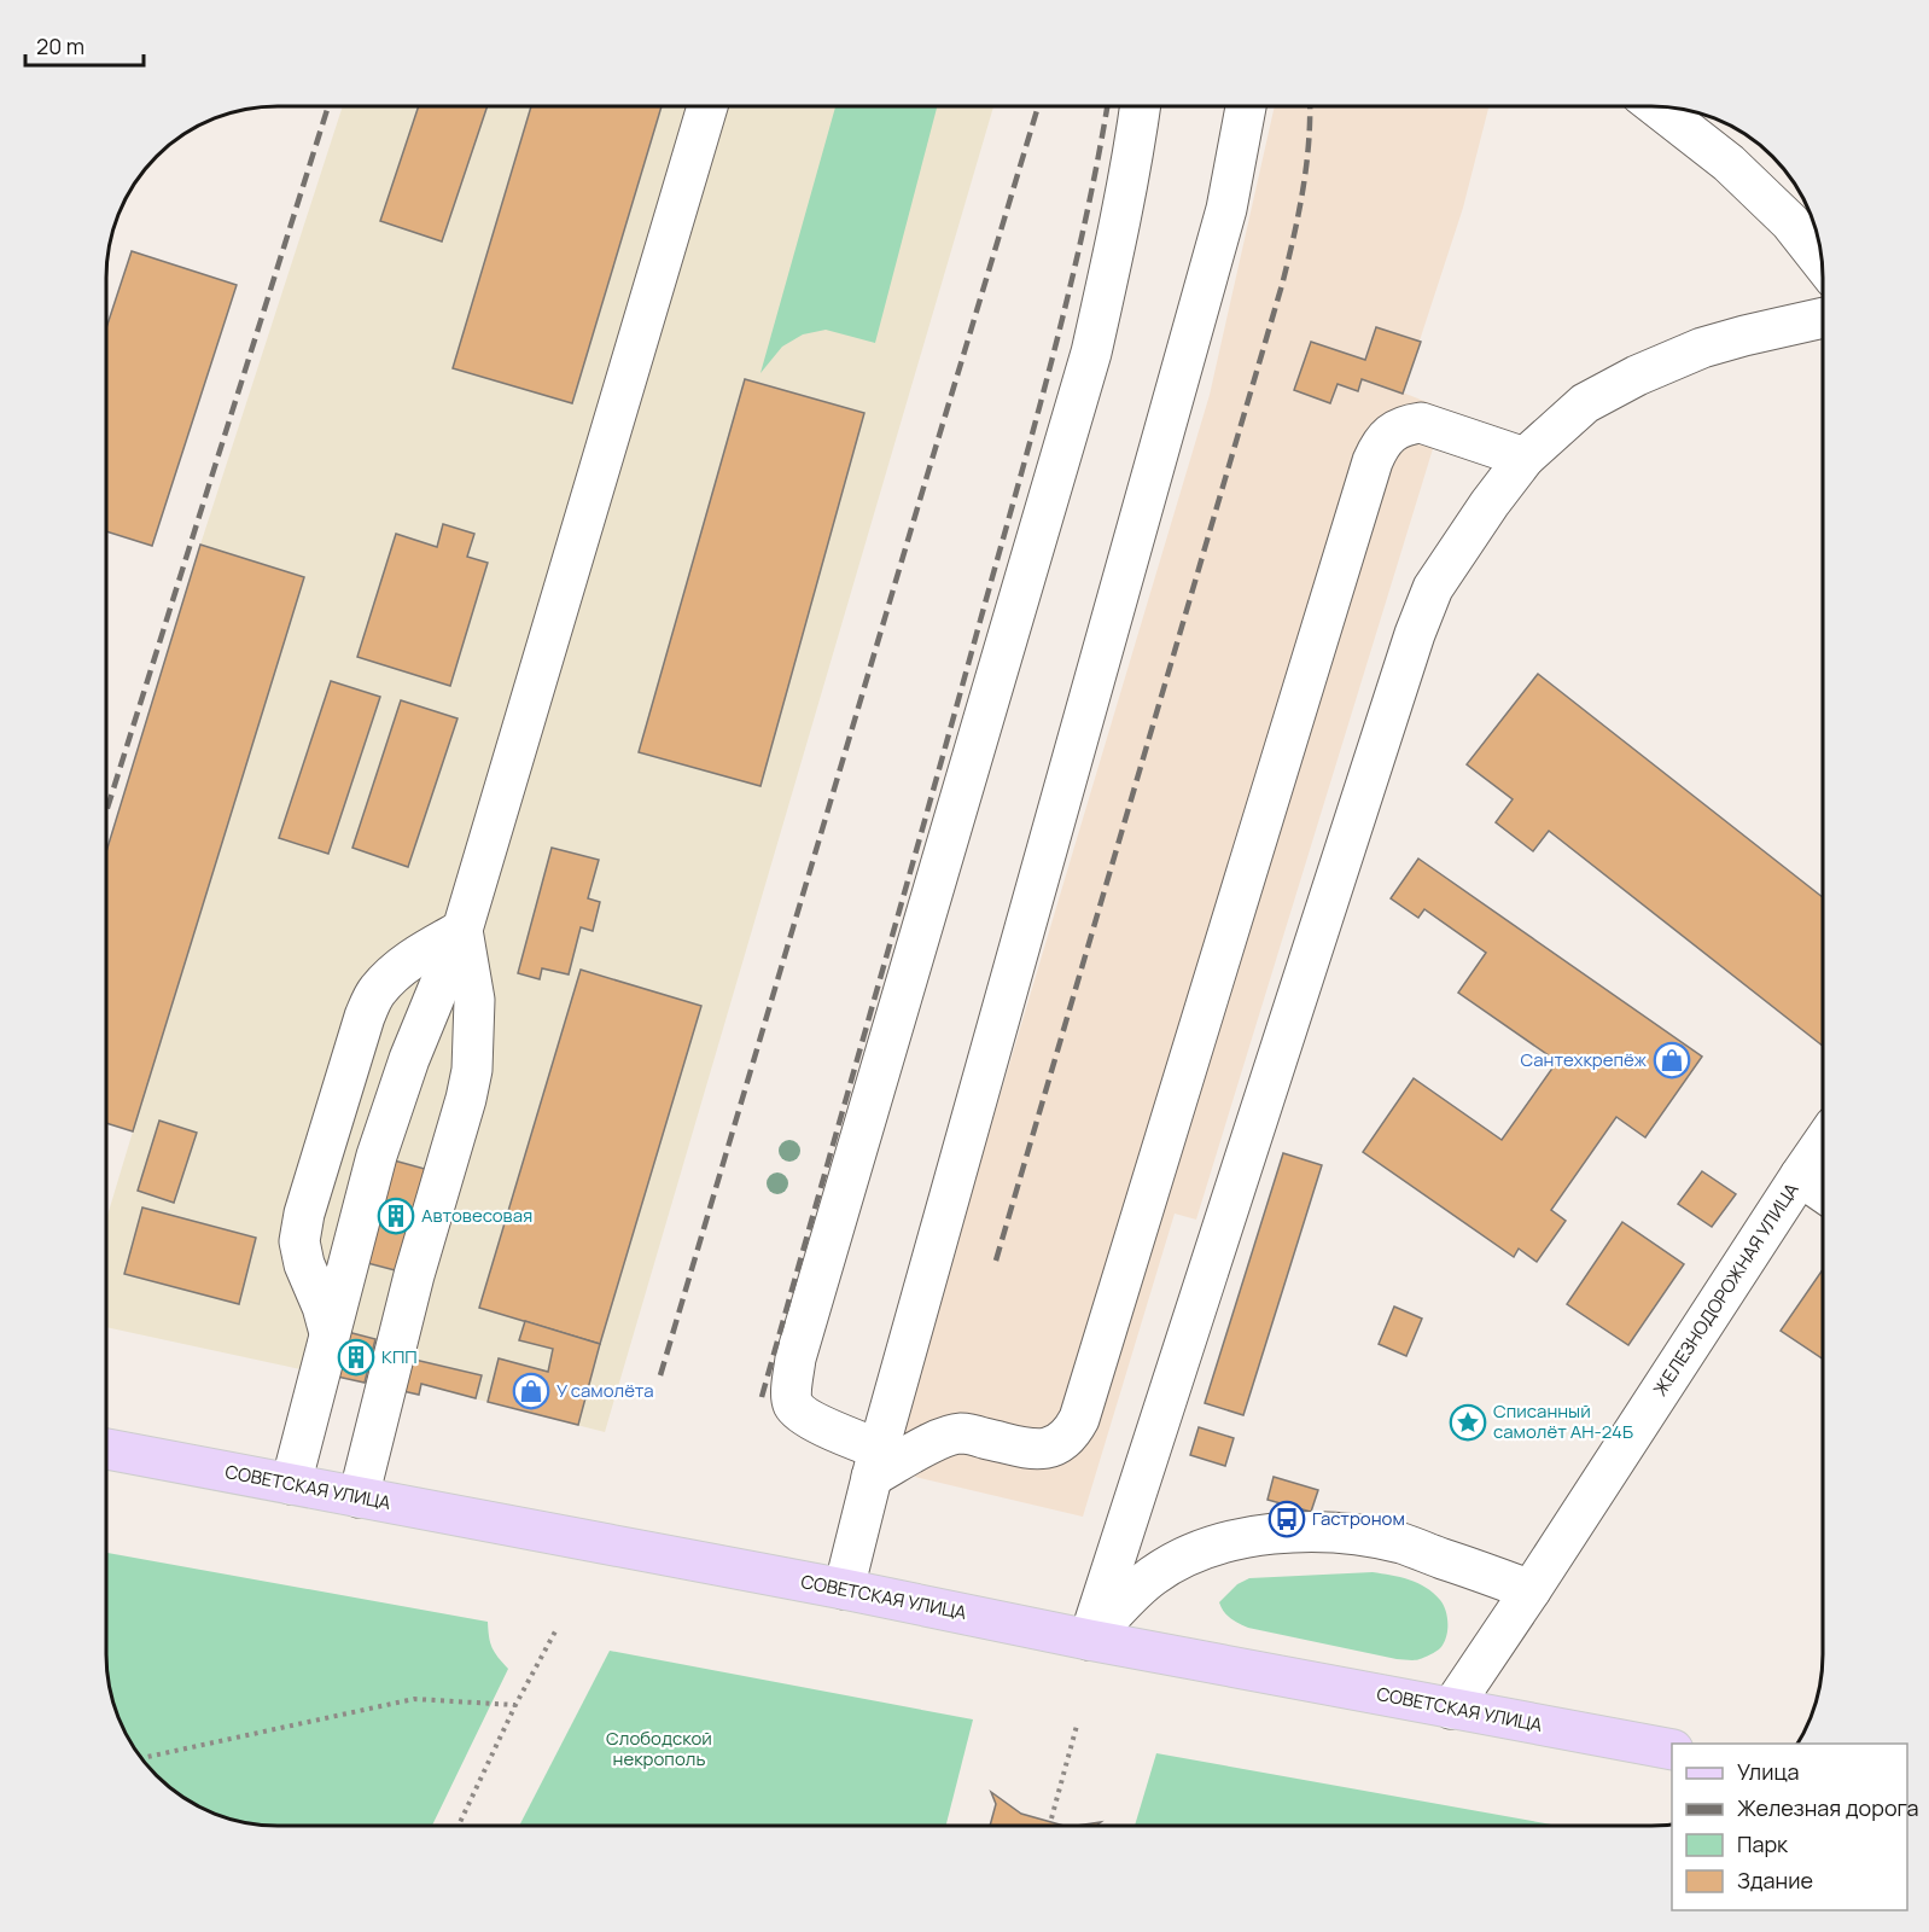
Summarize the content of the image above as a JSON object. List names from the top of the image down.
{
  "streets": {
    "main road": ["СОВЕТСКАЯ УЛИЦА"],
    "street": ["ЖЕЛЕЗНОДОРОЖНАЯ УЛИЦА"]
  },
  "crossings": [
    ["ЖЕЛЕЗНОДОРОЖНАЯ УЛИЦА", "СОВЕТСКАЯ УЛИЦА"]
  ],
  "parks": ["Слободской некрополь"],
  "places": {
    "shop": ["Сантехкрепёж", "У самолёта"],
    "building": ["Автовесовая", "КПП"],
    "place": ["Списанный самолёт АН-24Б"],
    "bus stop": ["Гастроном"]
  },
  "legend": [
    "Улица",
    "Железная дорога",
    "Парк",
    "Здание"
  ],
  "scale_bar": "20 m"
}
